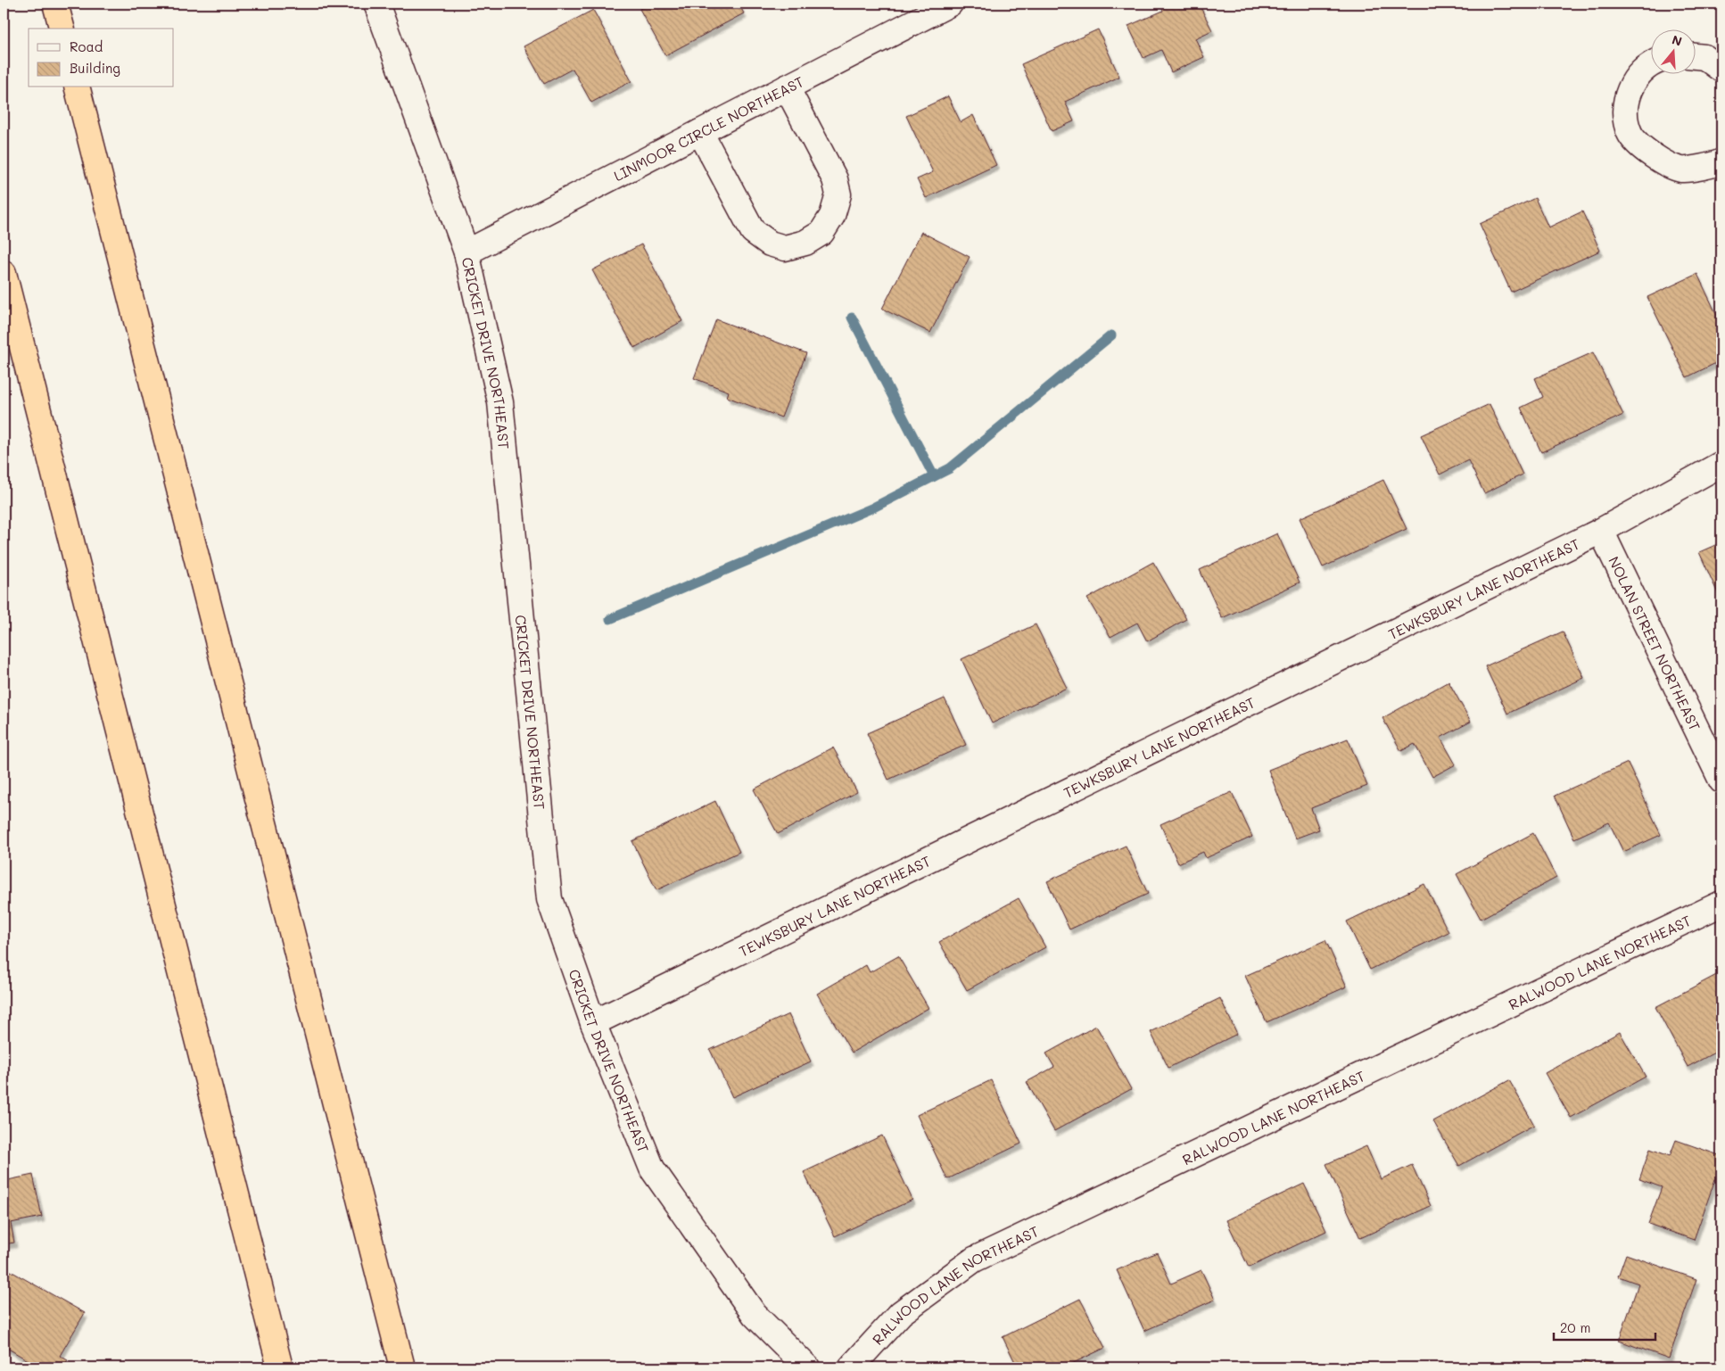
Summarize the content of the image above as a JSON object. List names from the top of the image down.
{
  "streets": {
    "street": [
      "LINMOOR CIRCLE NORTHEAST",
      "CRICKET DRIVE NORTHEAST",
      "TEWKSBURY LANE NORTHEAST",
      "NOLAN STREET NORTHEAST",
      "RALWOOD LANE NORTHEAST"
    ]
  },
  "crossings": [
    ["LINMOOR CIRCLE NORTHEAST", "CRICKET DRIVE NORTHEAST"],
    ["CRICKET DRIVE NORTHEAST", "TEWKSBURY LANE NORTHEAST"],
    ["TEWKSBURY LANE NORTHEAST", "NOLAN STREET NORTHEAST"]
  ],
  "legend": ["Road", "Building"],
  "scale_bar": "20 m",
  "north": "top"
}
